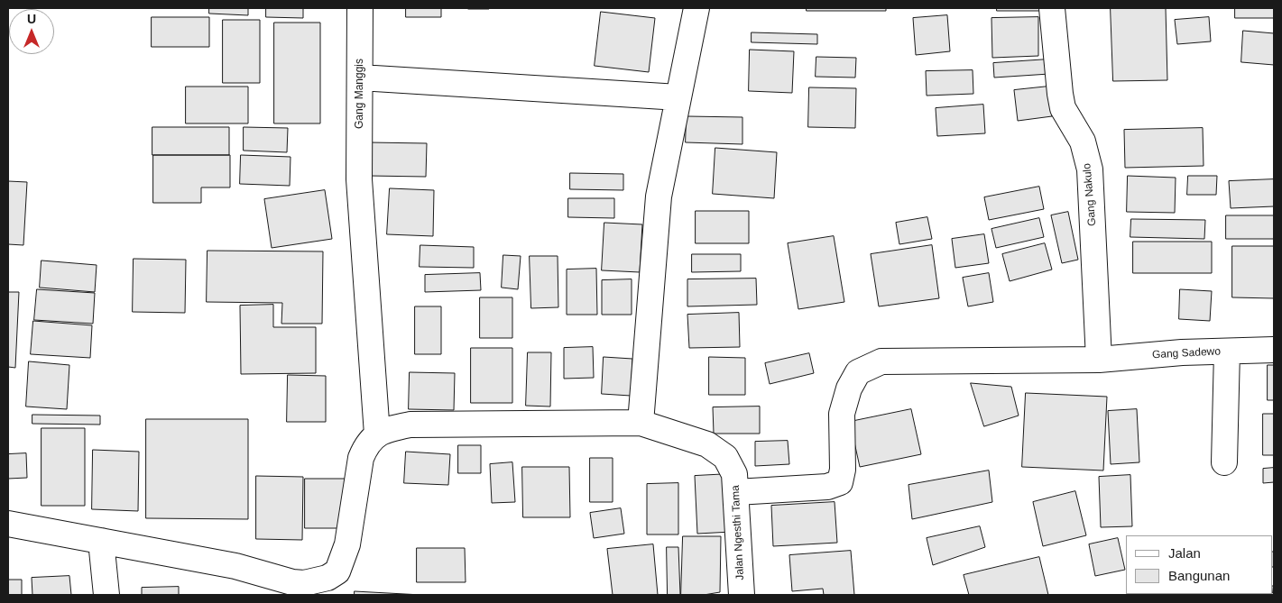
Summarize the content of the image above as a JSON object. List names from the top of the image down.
{
  "streets": {
    "street": [
      "Gang Manggis",
      "Gang Nakulo",
      "Gang Sadewo",
      "Jalan Ngesthi Tama"
    ]
  },
  "crossings": [
    ["Gang Manggis", "Jalan Ngesthi Tama"],
    ["Gang Nakulo", "Gang Sadewo"],
    ["Gang Sadewo", "Jalan Ngesthi Tama"]
  ],
  "legend": ["Jalan", "Bangunan"],
  "north": "top"
}
